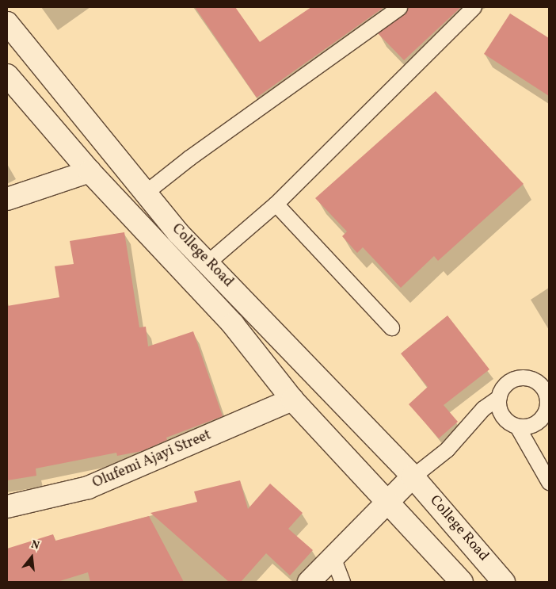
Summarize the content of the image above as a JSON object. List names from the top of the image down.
{
  "streets": {
    "main road": ["College Road", "Olufemi Ajayi Street"]
  },
  "crossings": [
    ["College Road", "Olufemi Ajayi Street"]
  ],
  "north": "top"
}
